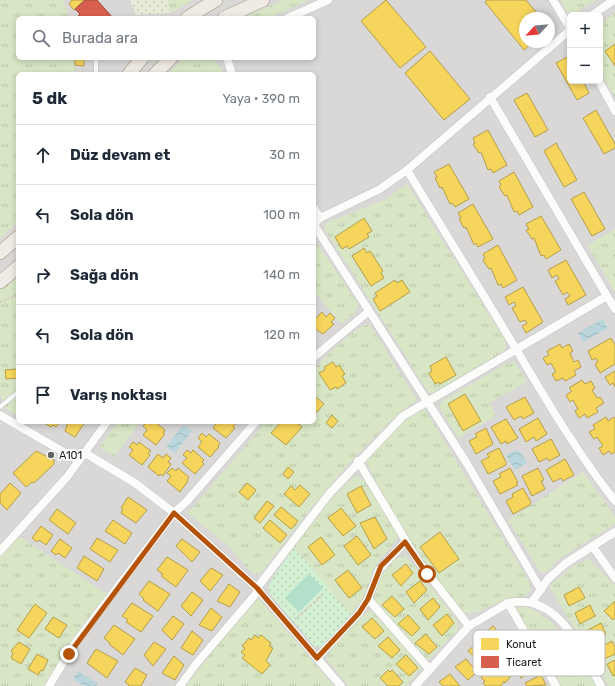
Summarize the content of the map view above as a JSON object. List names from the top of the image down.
{
  "places": ["A101"],
  "legend": ["Konut", "Ticaret"],
  "north": "bottom left",
  "page": {
    "map_buttons": ["+", "−"],
    "search": "Burada ara",
    "heading": ["5 dk", "Yaya · 390 m"],
    "list": [
      ["Düz devam et", "30 m"],
      ["Sola dön", "100 m"],
      ["Sağa dön", "140 m"],
      ["Sola dön", "120 m"],
      "Varış noktası"
    ]
  }
}
